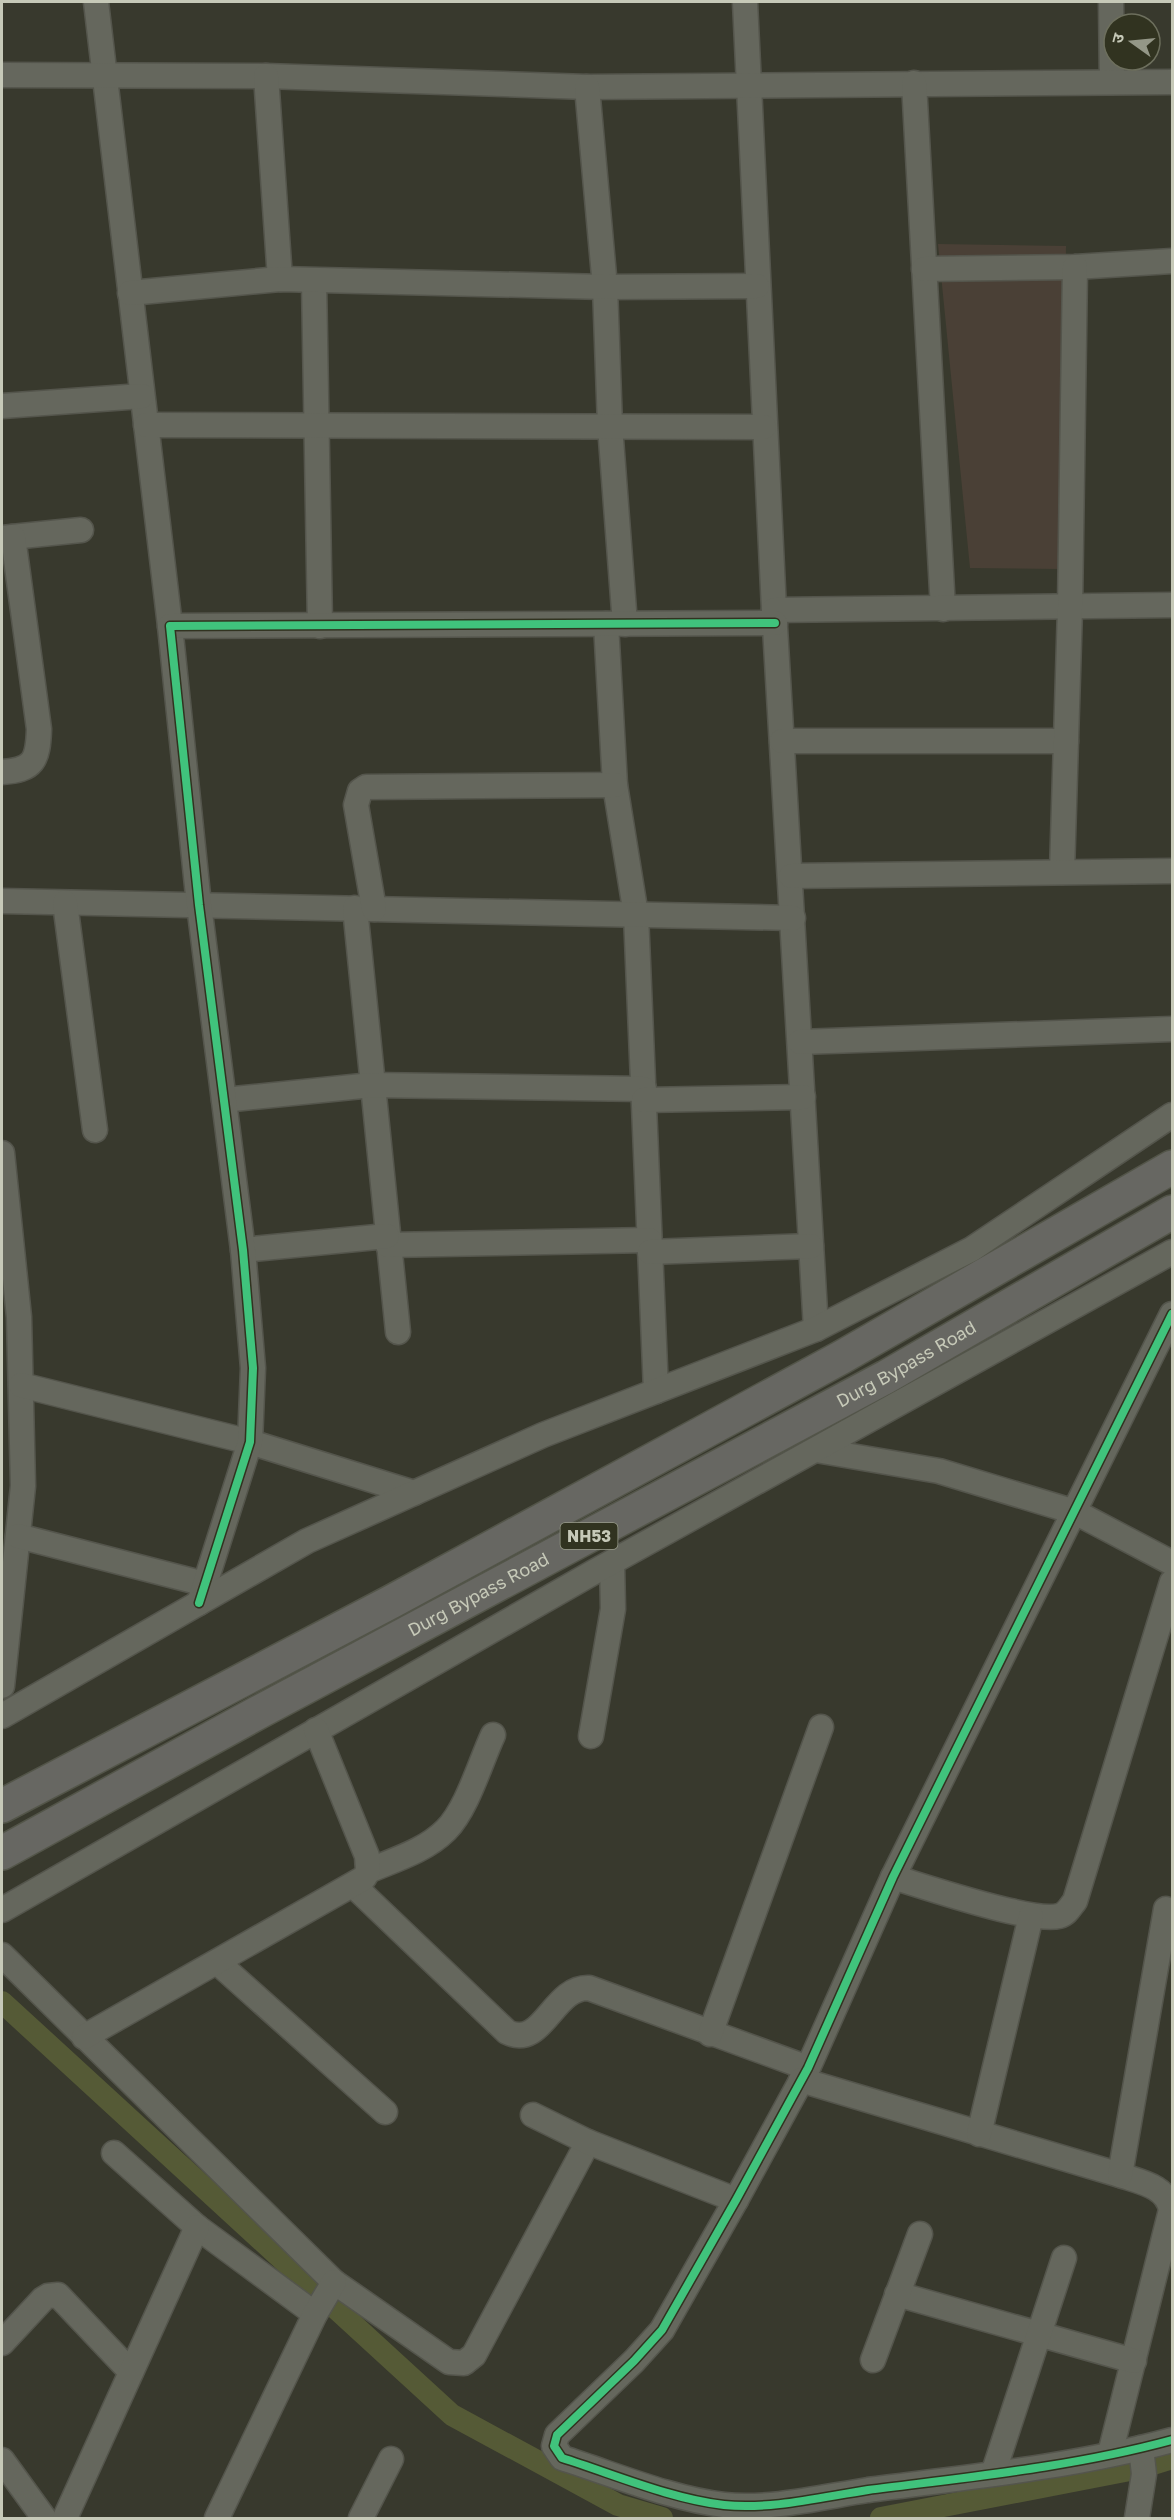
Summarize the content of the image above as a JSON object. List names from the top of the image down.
{
  "streets": {
    "highway": ["Durg Bypass Road", "NH53"]
  },
  "north": "left"
}
